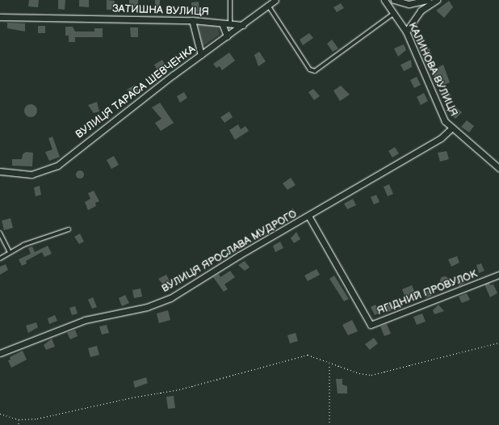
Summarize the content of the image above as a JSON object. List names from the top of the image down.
{
  "streets": {
    "street": [
      "ЗАТИШНА ВУЛИЦЯ",
      "КАЛИНОВА ВУЛИЦЯ",
      "ВУЛИЦЯ ТАРАСА ШЕВЧЕНКА",
      "ВУЛИЦЯ ЯРОСЛАВА МУДРОГО",
      "ЯГІДНИЙ ПРОВУЛОК"
    ]
  },
  "crossings": [
    ["ЗАТИШНА ВУЛИЦЯ", "ВУЛИЦЯ ТАРАСА ШЕВЧЕНКА"],
    ["КАЛИНОВА ВУЛИЦЯ", "ВУЛИЦЯ ЯРОСЛАВА МУДРОГО"],
    ["ВУЛИЦЯ ЯРОСЛАВА МУДРОГО", "ЯГІДНИЙ ПРОВУЛОК"]
  ]
}
